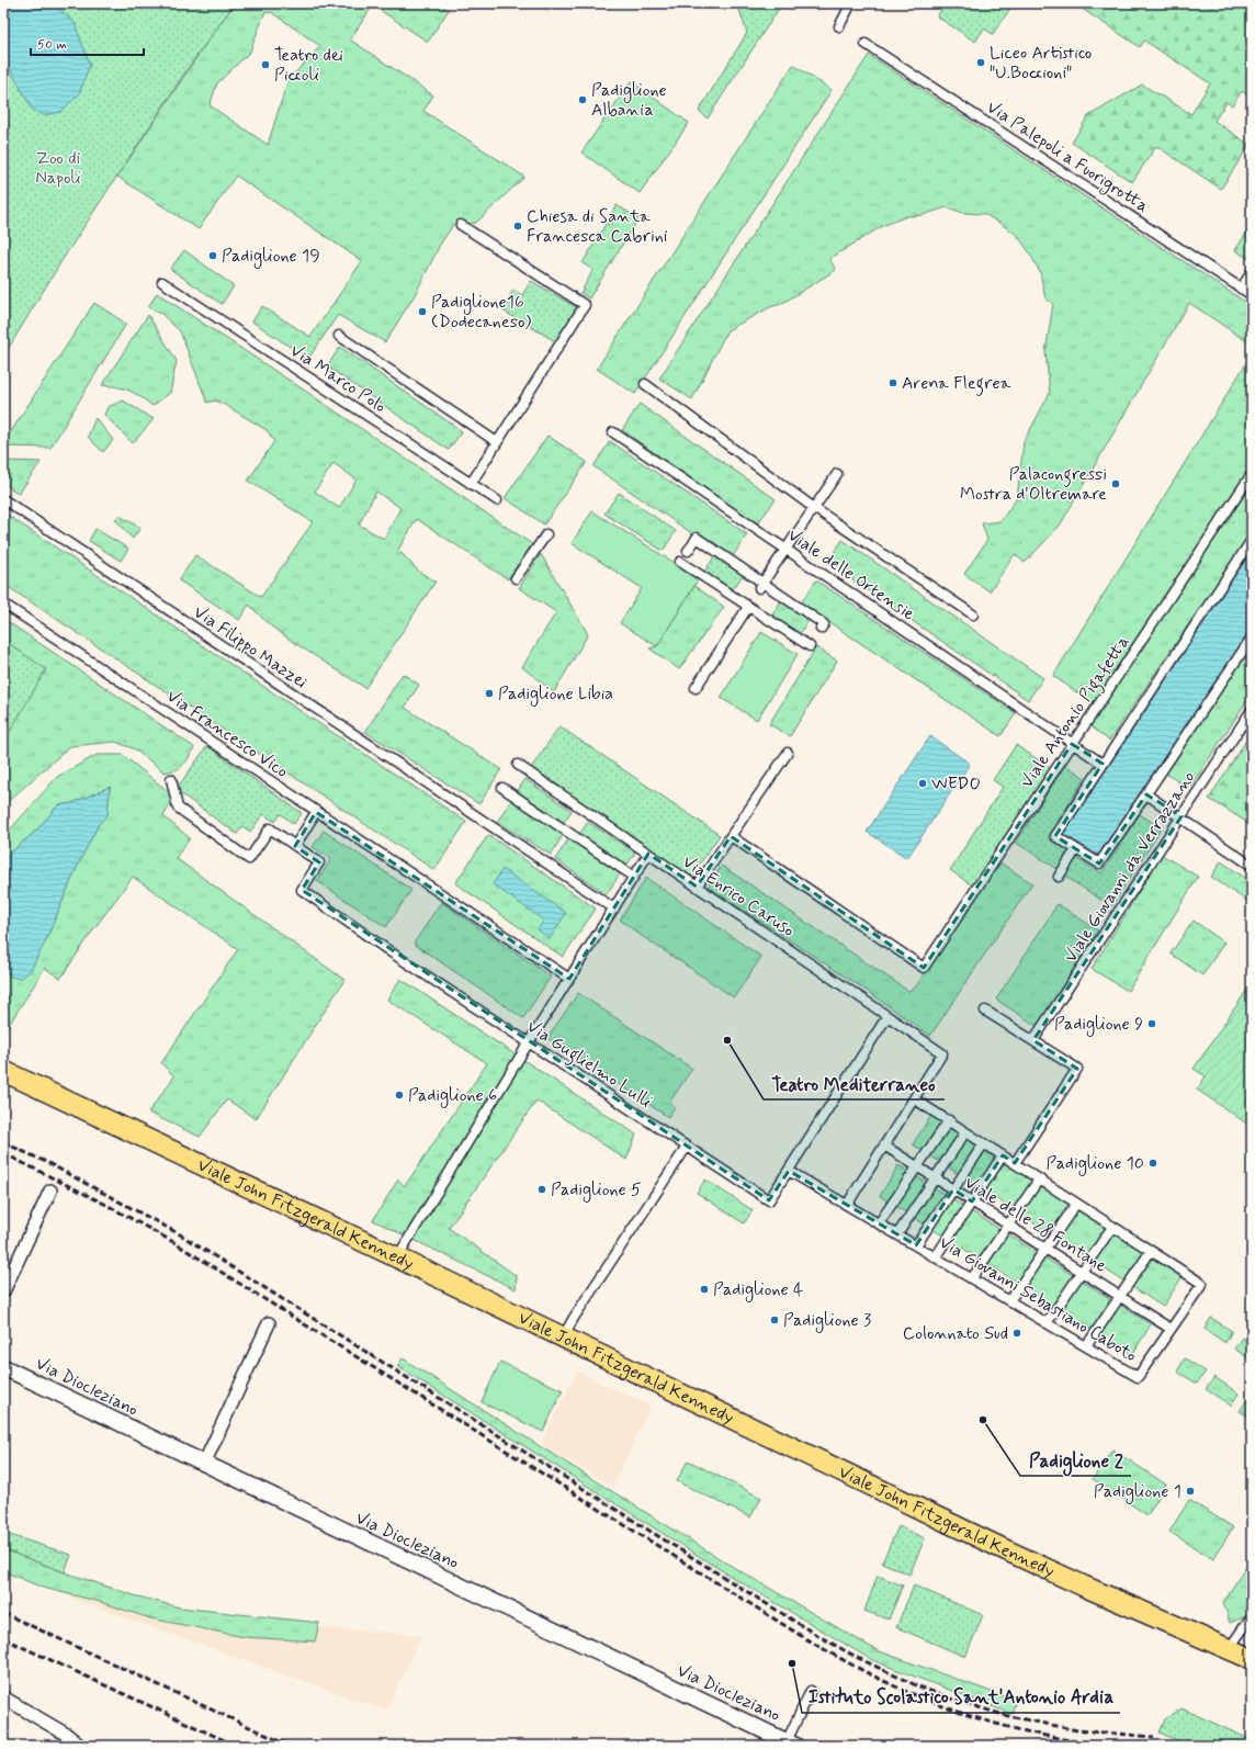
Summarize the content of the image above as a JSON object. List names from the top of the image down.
{
  "streets": {
    "main road": ["Viale John Fitzgerald Kennedy"],
    "street": [
      "Via Palepoli a Fuorigrotta",
      "Via Marco Polo",
      "Viale delle Ortensie",
      "Via Filippo Mazzei",
      "Viale Antonio Pigafetta",
      "Via Francesco Vico",
      "Viale Giovanni da Verrazzano",
      "Via Enrico Caruso",
      "Via Guglielmo Lulli",
      "Viale delle 28 Fontane",
      "Via Giovanni Sebastiano Caboto",
      "Via Diocleziano"
    ]
  },
  "crossings": [
    ["Viale delle Ortensie", "Viale Antonio Pigafetta"],
    ["Via Enrico Caruso", "Via Giovanni Sebastiano Caboto"],
    ["Via Guglielmo Lulli", "Via Giovanni Sebastiano Caboto"],
    ["Viale delle 28 Fontane", "Via Giovanni Sebastiano Caboto"]
  ],
  "parks": ["Zoo di Napoli"],
  "places": [
    "Liceo Artistico \"U.Boccioni\"",
    "Teatro dei Piccoli",
    "Padiglione Albania",
    "Chiesa di Santa Francesca Cabrini",
    "Padiglione 19",
    "Padiglione16 (Dodecaneso)",
    "Arena Flegrea",
    "Palacongressi Mostra d'Oltremare",
    "Padiglione Libia",
    "WEDO",
    "Padiglione 9",
    "Teatro Mediterraneo",
    "Padiglione 6",
    "Padiglione 10",
    "Padiglione 5",
    "Padiglione 4",
    "Padiglione 3",
    "Colonnato Sud",
    "Padiglione 2",
    "Padiglione 1",
    "Istituto Scolastico Sant'Antonio Ardia"
  ],
  "scale_bar": "50 m"
}
